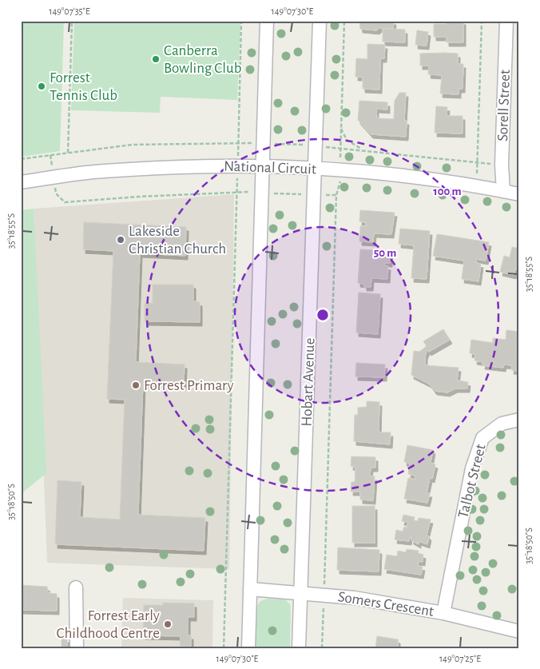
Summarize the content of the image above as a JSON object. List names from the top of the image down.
{
  "streets": {
    "street": [
      "Sorell Street",
      "National Circuit",
      "Hobart Avenue",
      "Talbot Street",
      "Somers Crescent"
    ]
  },
  "crossings": [
    ["Sorell Street", "National Circuit"],
    ["National Circuit", "Hobart Avenue"],
    ["Hobart Avenue", "Somers Crescent"],
    ["Talbot Street", "Somers Crescent"]
  ],
  "places": [
    "Canberra Bowling Club",
    "Forrest Tennis Club",
    "Lakeside Christian Church",
    "Forrest Primary",
    "Forrest Early Childhood Centre"
  ],
  "coordinates": [
    "149°07'35\"E",
    "149°07'30\"E",
    "35°18'55\"S",
    "35°18'50\"S",
    "149°07'25\"E"
  ],
  "rings": ["100 m", "50 m"]
}
